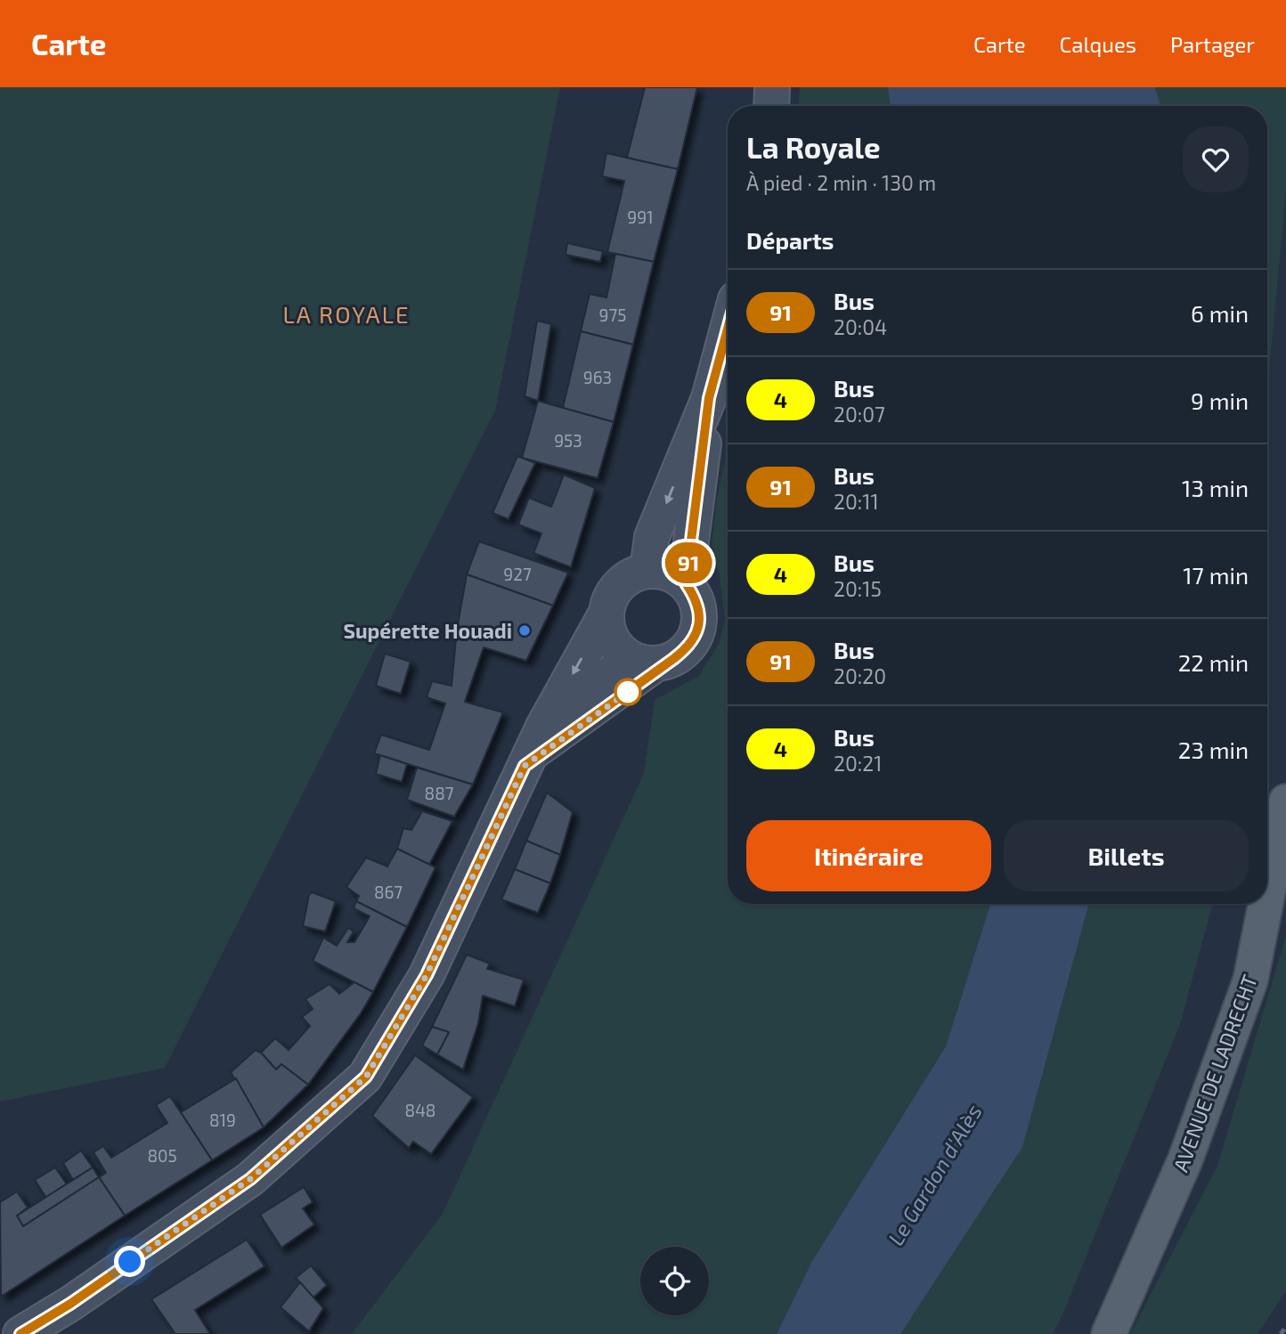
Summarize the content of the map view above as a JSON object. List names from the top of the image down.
{
  "streets": {
    "main road": ["AVENUE DE LADRECHT"]
  },
  "districts": ["LA ROYALE"],
  "water": ["Le Gardon d'Alès"],
  "places": ["Supérette Houadi"],
  "lines": ["bus line 91"],
  "house_numbers": [
    "991",
    "975",
    "963",
    "953",
    "927",
    "887",
    "867",
    "848",
    "819",
    "805"
  ],
  "page": {
    "header": "Carte",
    "nav": ["Carte", "Calques", "Partager"],
    "on_map": "91",
    "heading": [
      ["La Royale", "À pied · 2 min · 130 m"],
      "Départs"
    ],
    "list": [
      {
        "mark": "91",
        "name": "Bus",
        "note": "20:04",
        "value": "6 min"
      },
      {
        "mark": "4",
        "name": "Bus",
        "note": "20:07",
        "value": "9 min"
      },
      {
        "mark": "91",
        "name": "Bus",
        "note": "20:11",
        "value": "13 min"
      },
      {
        "mark": "4",
        "name": "Bus",
        "note": "20:15",
        "value": "17 min"
      },
      {
        "mark": "91",
        "name": "Bus",
        "note": "20:20",
        "value": "22 min"
      },
      {
        "mark": "4",
        "name": "Bus",
        "note": "20:21",
        "value": "23 min"
      }
    ],
    "buttons": ["Itinéraire", "Billets"]
  }
}
